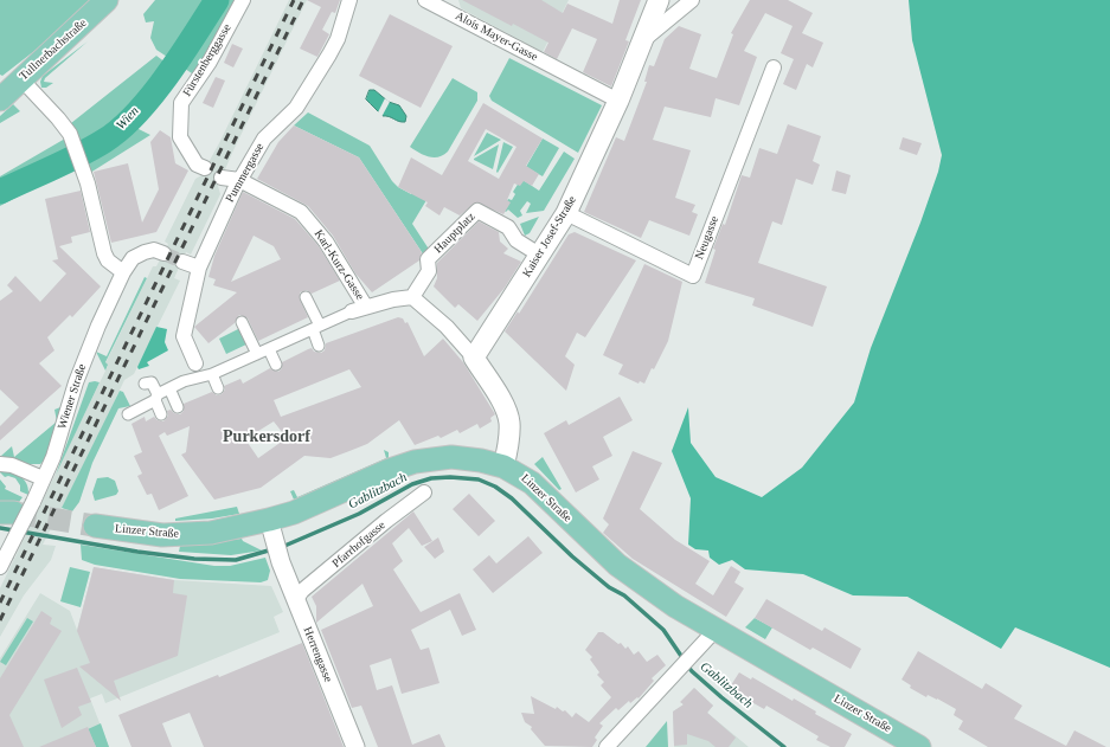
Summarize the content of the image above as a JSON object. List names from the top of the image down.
{
  "streets": {
    "main road": ["Tullnerbachstraße", "Kaiser Josef-Straße", "Linzer Straße"],
    "street": [
      "Alois Mayer-Gasse",
      "Fürstenberggasse",
      "Pummergasse",
      "Hauptplatz",
      "Neugasse",
      "Karl-Kurz-Gasse",
      "Wiener Straße",
      "Pfarrhofgasse",
      "Herrengasse"
    ]
  },
  "crossings": [
    ["Alois Mayer-Gasse", "Kaiser Josef-Straße"],
    ["Pummergasse", "Karl-Kurz-Gasse"],
    ["Hauptplatz", "Kaiser Josef-Straße"],
    ["Kaiser Josef-Straße", "Neugasse"],
    ["Linzer Straße", "Herrengasse"],
    ["Pfarrhofgasse", "Herrengasse"]
  ],
  "districts": ["Purkersdorf"],
  "water": ["Wien", "Gablitzbach"]
}
